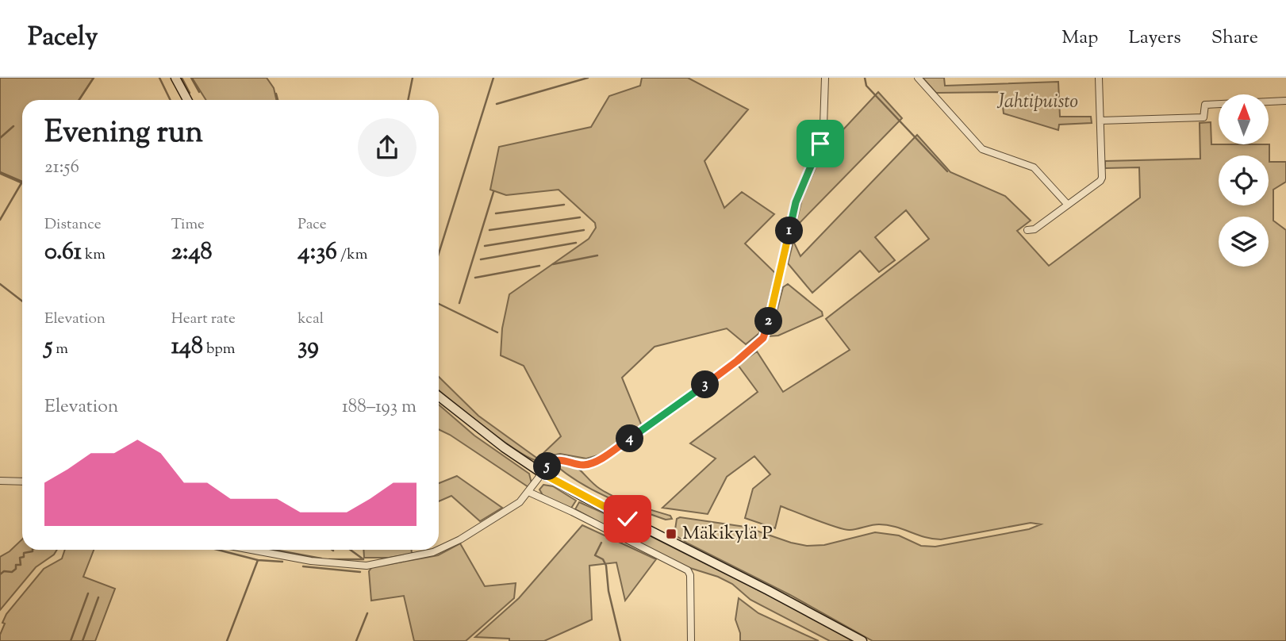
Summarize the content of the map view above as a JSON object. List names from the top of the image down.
{
  "parks": ["Jahtipuisto"],
  "places": {
    "transit": ["Mäkikylä P"]
  },
  "north": "top",
  "page": {
    "header": "Pacely",
    "nav": ["Map", "Layers", "Share"],
    "heading": ["Evening run", "21:56"],
    "stats": [
      ["Distance", "0.61 km"],
      ["Time", "2:48"],
      ["Pace", "4:36 /km"],
      ["Elevation", "5 m"],
      ["Heart rate", "148 bpm"],
      ["kcal", "39"]
    ],
    "pins": [
      "1",
      "2",
      "3",
      "4",
      "5"
    ],
    "chart": ["Elevation", "188–193 m"]
  }
}
